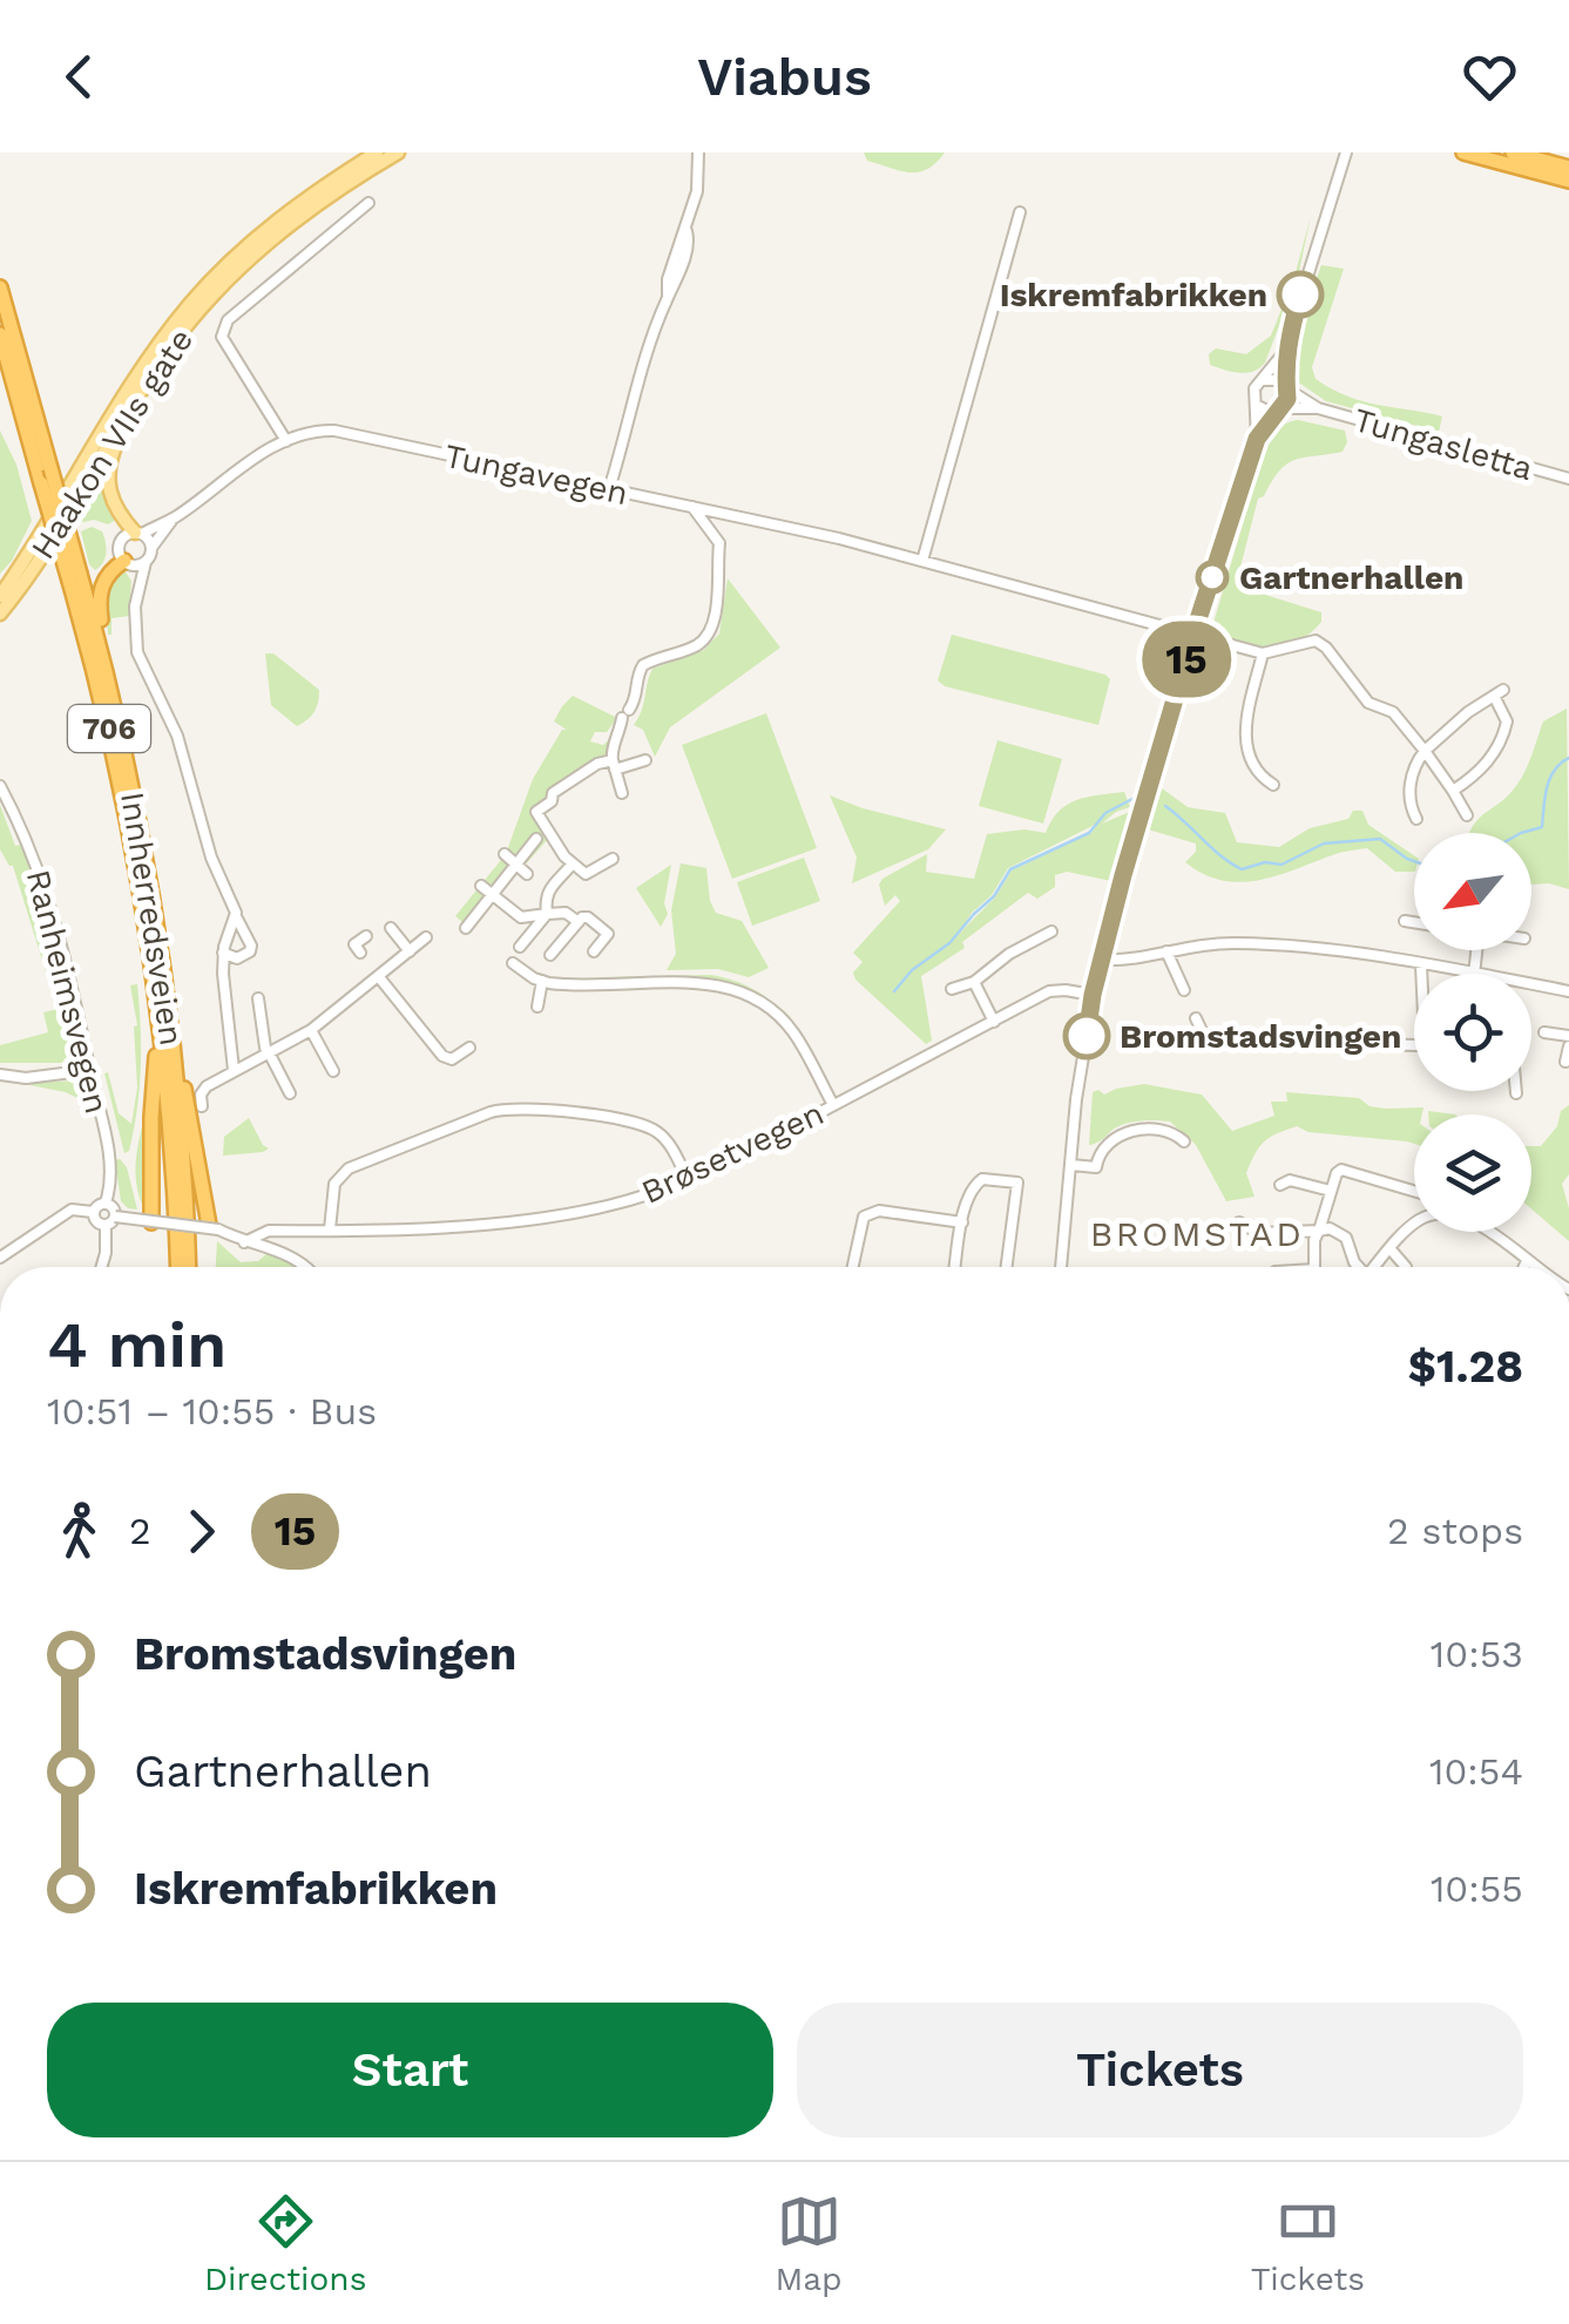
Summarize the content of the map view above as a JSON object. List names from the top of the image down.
{
  "streets": {
    "highway": ["706", "Innherredsveien"],
    "main road": ["Haakon VIIs gate"],
    "street": [
      "Tungasletta",
      "Tungavegen",
      "Ranheimsvegen",
      "Brøsetvegen"
    ]
  },
  "crossings": [
    ["Tungavegen", "706"],
    ["706", "Innherredsveien"]
  ],
  "districts": ["BROMSTAD"],
  "places": ["Iskremfabrikken", "Gartnerhallen", "Bromstadsvingen"],
  "lines": ["bus line 15"],
  "north": "bottom left",
  "page": {
    "header": "Viabus",
    "on_map": "15",
    "heading": ["4 min", "10:51 – 10:55 · Bus", "$1.28"],
    "legs": ["2", "15", "2 stops"],
    "list": [
      {
        "name": "Bromstadsvingen",
        "value": "10:53"
      },
      {
        "name": "Gartnerhallen",
        "value": "10:54"
      },
      {
        "name": "Iskremfabrikken",
        "value": "10:55"
      }
    ],
    "buttons": ["Start", "Tickets"],
    "tabs": ["Directions", "Map", "Tickets"]
  }
}
